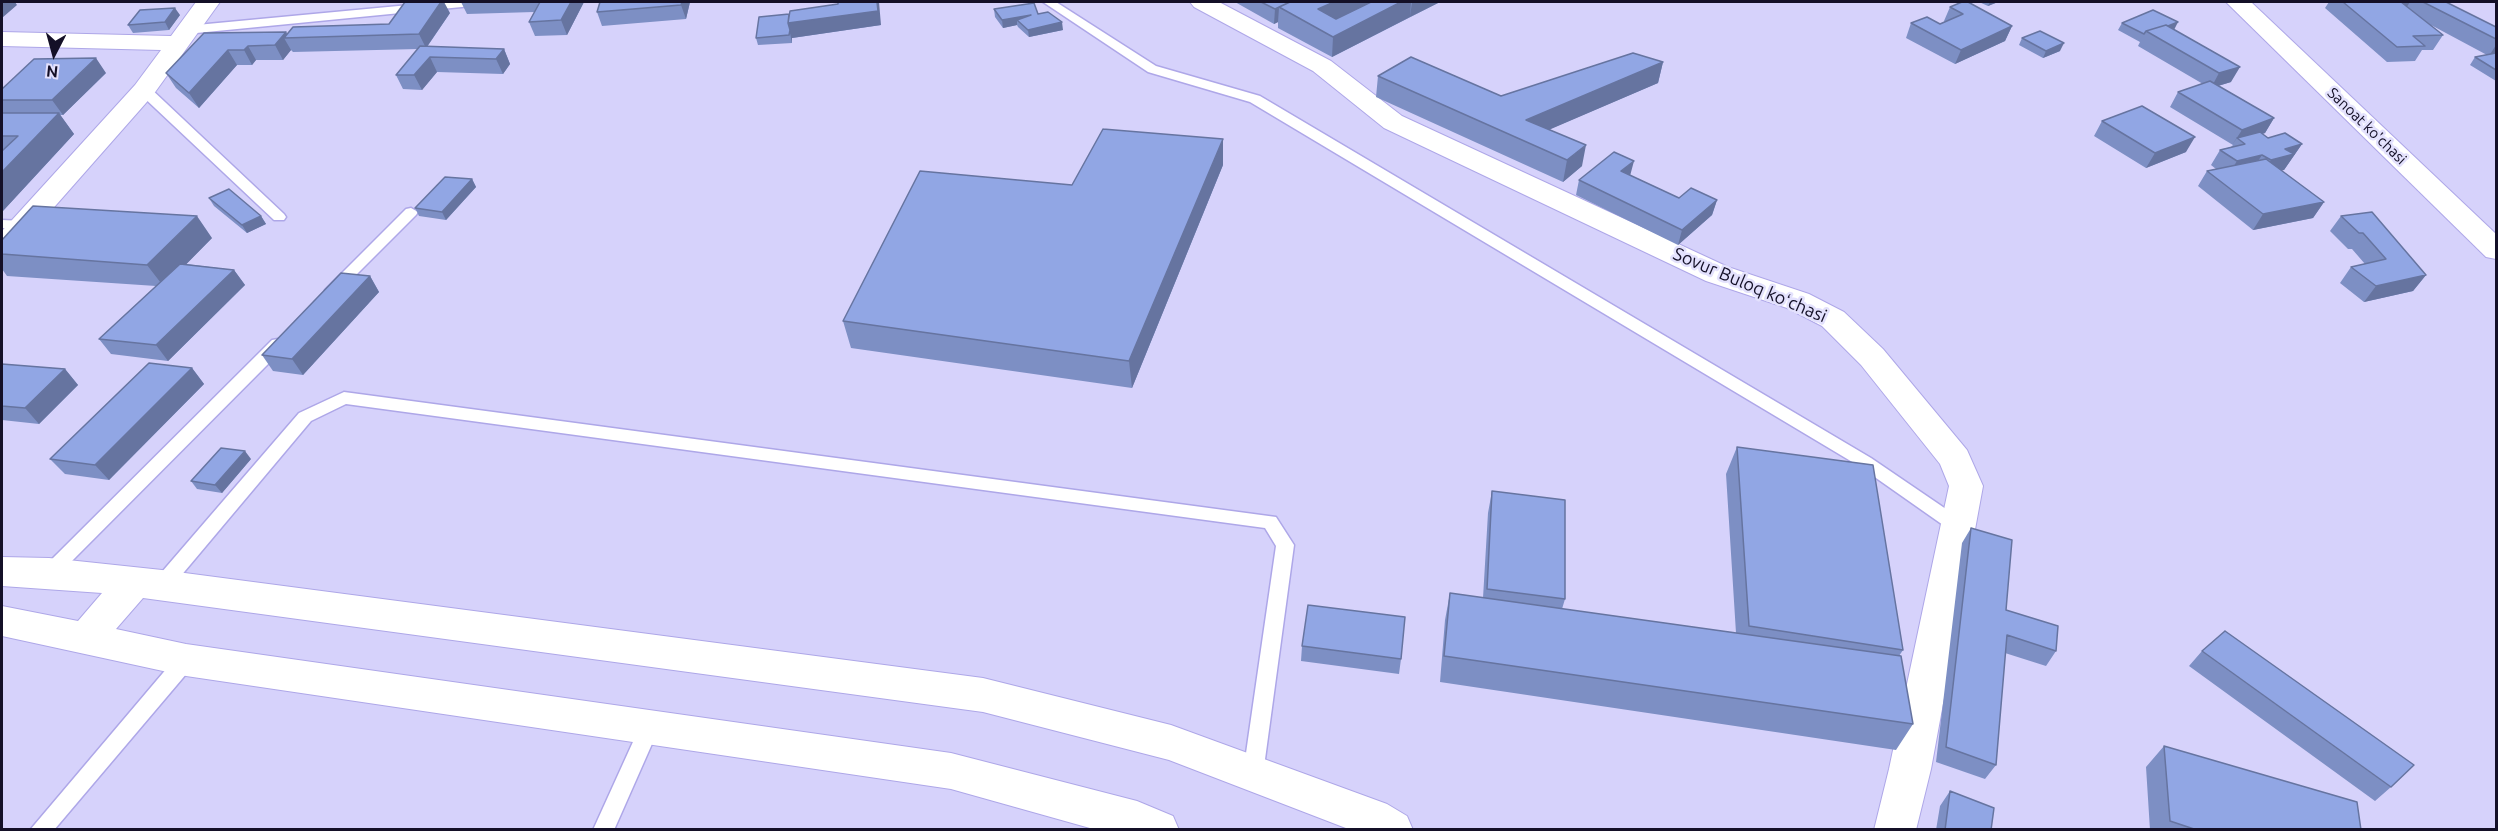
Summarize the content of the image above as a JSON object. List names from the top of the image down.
{
  "streets": {
    "street": ["Sanoat ko'chasi", "Sovur Buloq koʻchasi"]
  },
  "north": "bottom"
}
